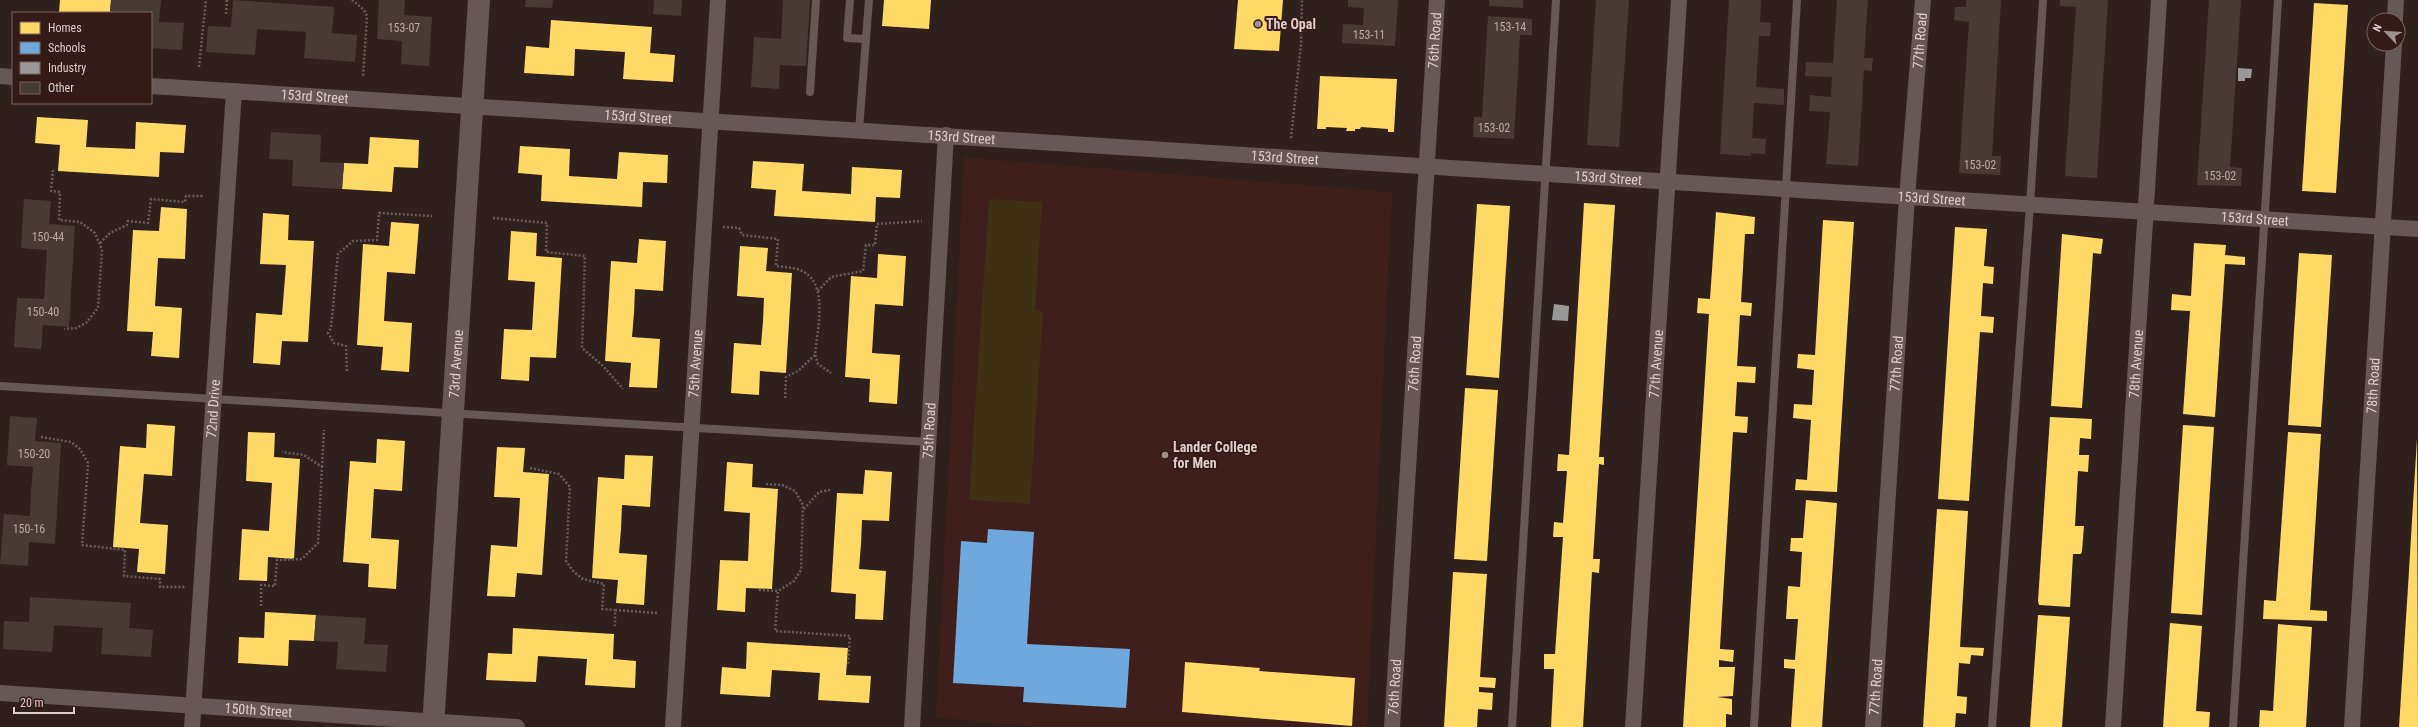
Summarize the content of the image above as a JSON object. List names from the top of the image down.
{
  "streets": {
    "street": [
      "76th Road",
      "77th Road",
      "153rd Street",
      "77th Avenue",
      "78th Avenue",
      "73rd Avenue",
      "75th Avenue",
      "78th Road",
      "72nd Drive",
      "75th Road",
      "150th Street"
    ]
  },
  "crossings": [
    ["76th Road", "153rd Street"],
    ["77th Road", "153rd Street"],
    ["153rd Street", "77th Avenue"],
    ["153rd Street", "78th Avenue"],
    ["153rd Street", "73rd Avenue"],
    ["153rd Street", "75th Avenue"],
    ["153rd Street", "78th Road"],
    ["153rd Street", "72nd Drive"],
    ["153rd Street", "75th Road"],
    ["73rd Avenue", "150th Street"],
    ["72nd Drive", "150th Street"]
  ],
  "places": ["The Opal", "Lander College for Men"],
  "house_numbers": [
    "153-14",
    "153-07",
    "153-11",
    "153-02",
    "153-02",
    "153-02",
    "150-44",
    "150-40",
    "150-20",
    "150-16"
  ],
  "legend": [
    "Homes",
    "Schools",
    "Industry",
    "Other"
  ],
  "scale_bar": "20 m",
  "north": "top left"
}
